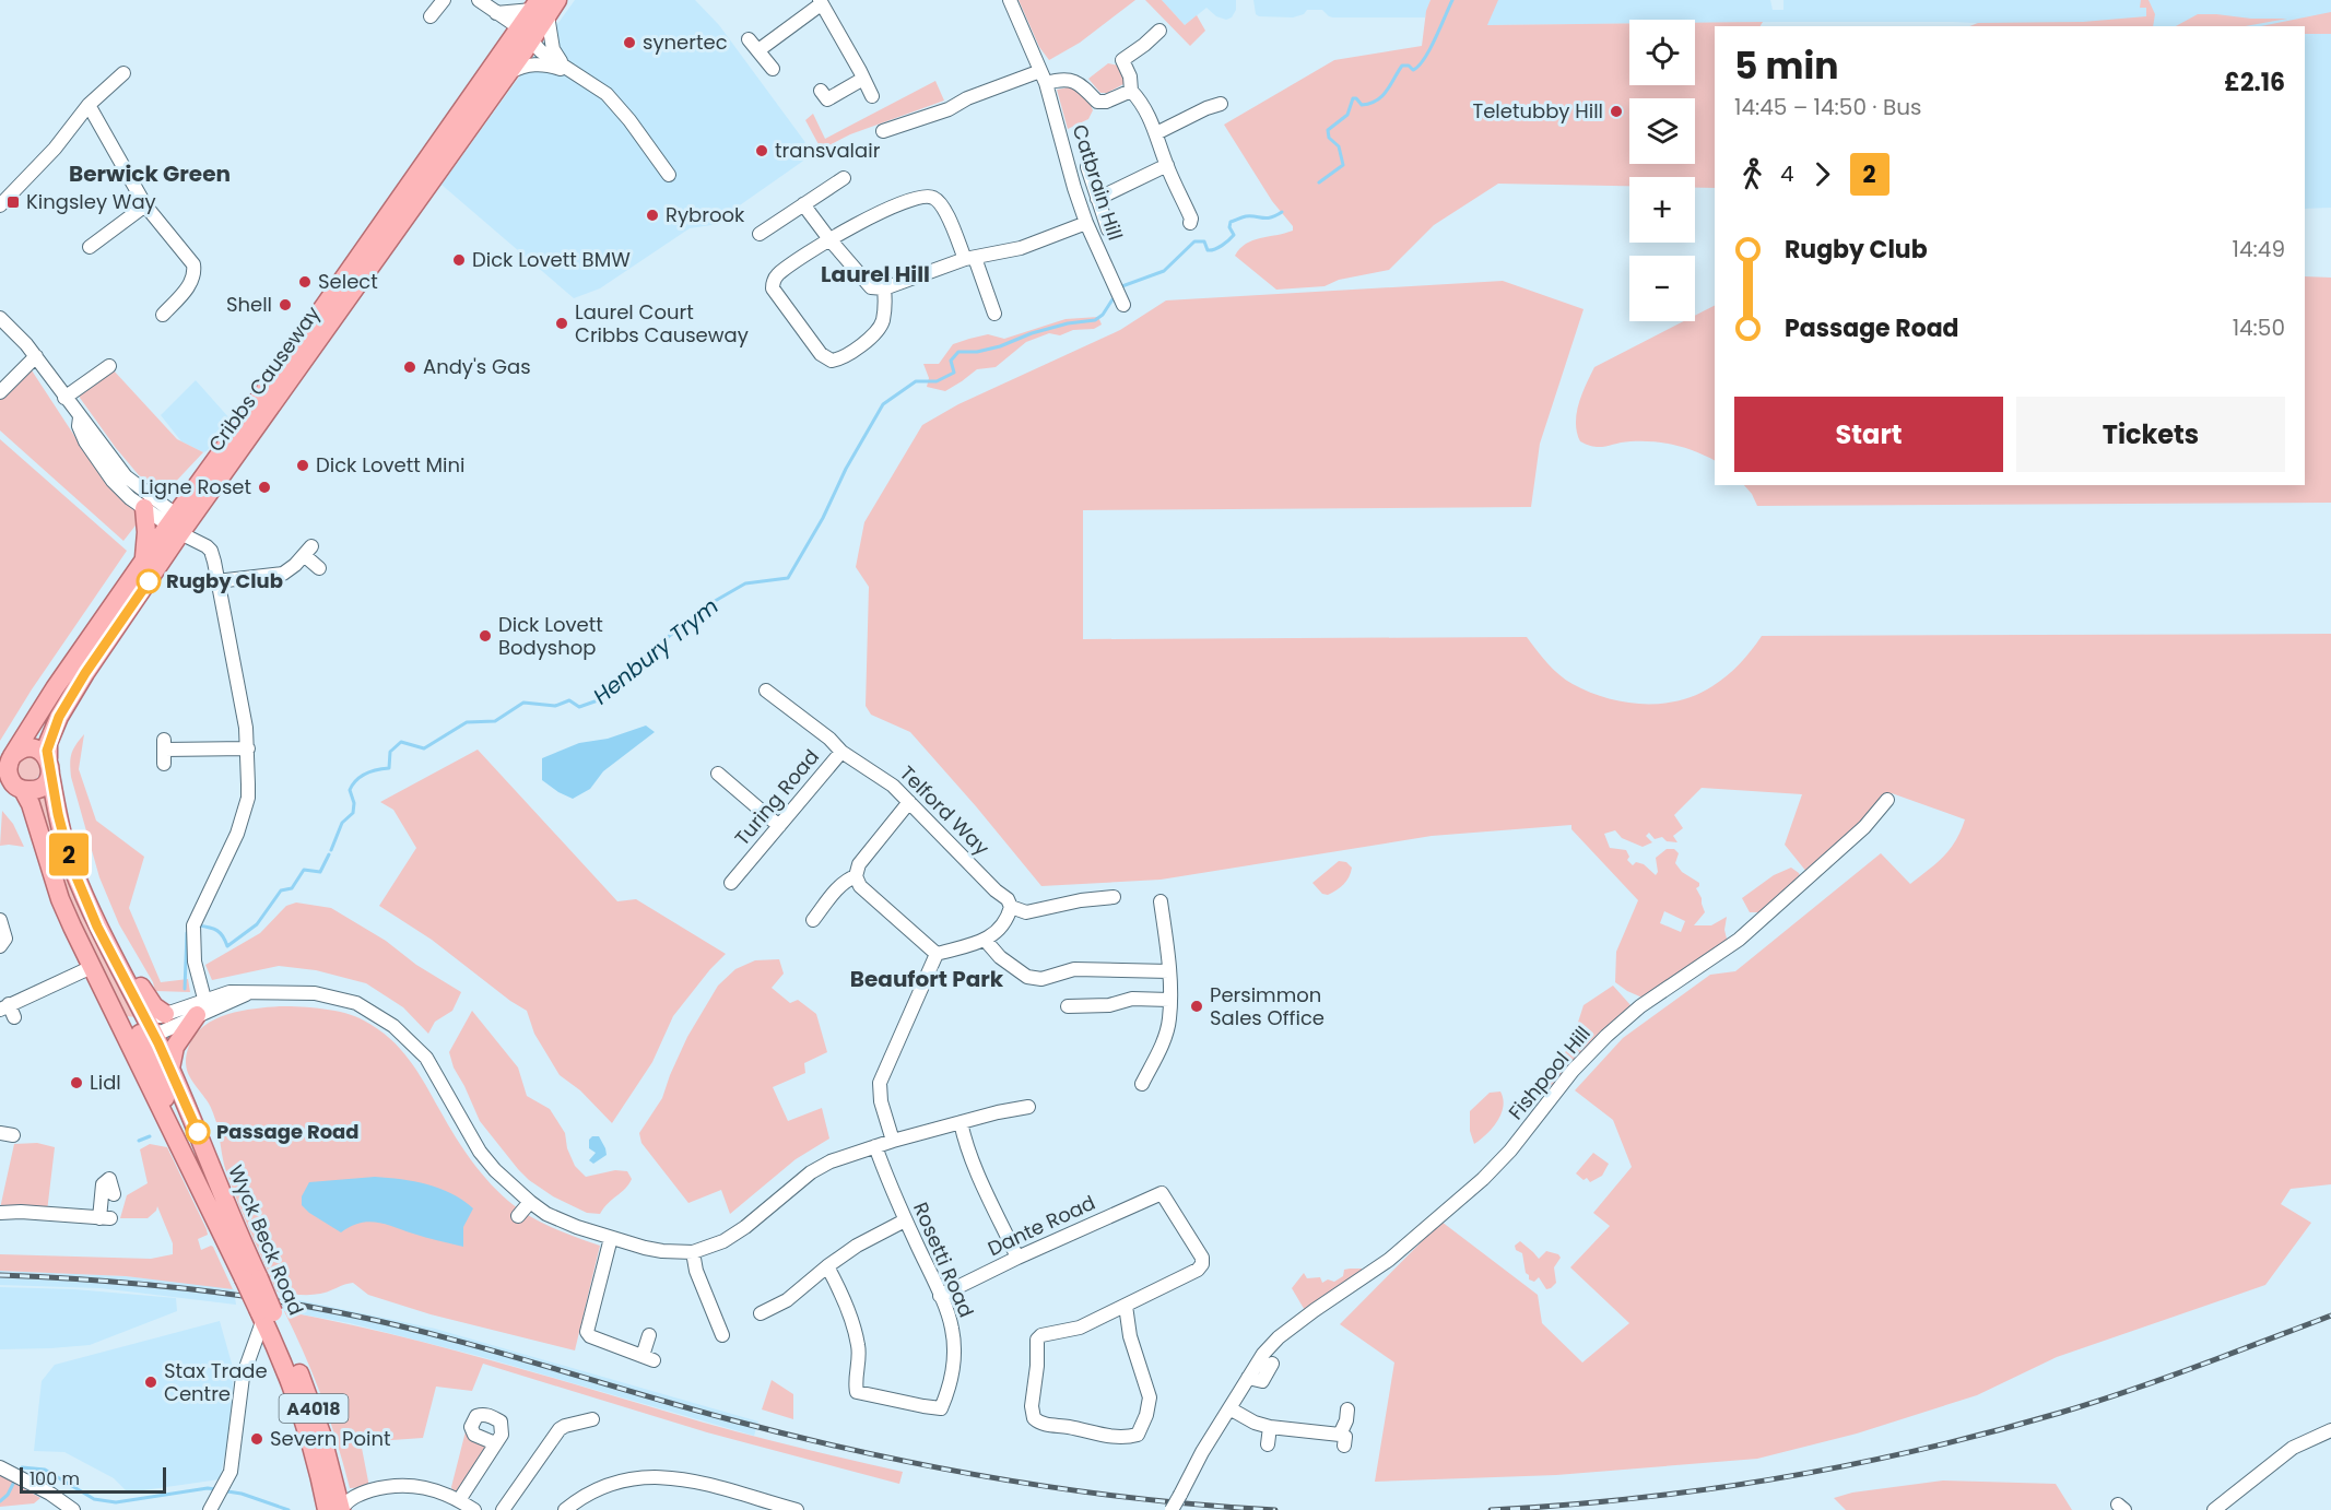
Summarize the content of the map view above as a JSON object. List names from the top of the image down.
{
  "streets": {
    "main road": ["Cribbs Causeway", "Wyck Beck Road", "A4018"],
    "street": [
      "Catbrain Hill",
      "Turing Road",
      "Telford Way",
      "Fishpool Hill",
      "Dante Road",
      "Rosetti Road"
    ]
  },
  "crossings": [
    ["Cribbs Causeway", "Wyck Beck Road"],
    ["Turing Road", "Telford Way"],
    ["Dante Road", "Rosetti Road"]
  ],
  "districts": ["Berwick Green", "Laurel Hill", "Beaufort Park"],
  "water": ["Henbury Trym"],
  "places": {
    "other": [
      "synertec",
      "Teletubby Hill",
      "transvalair",
      "Rybrook",
      "Dick Lovett BMW",
      "Select",
      "Shell",
      "Laurel Court Cribbs Causeway",
      "Andy's Gas",
      "Dick Lovett Mini",
      "Ligne Roset",
      "Rugby Club",
      "Dick Lovett Bodyshop",
      "Persimmon Sales Office",
      "Lidl",
      "Passage Road",
      "Stax Trade Centre",
      "Severn Point"
    ],
    "transit": ["Kingsley Way"]
  },
  "lines": ["bus line 2"],
  "scale_bar": "100 m",
  "page": {
    "on_map": "2",
    "map_buttons": ["+", "−"],
    "heading": ["5 min", "14:45 – 14:50 · Bus", "£2.16"],
    "legs": ["4", "2"],
    "list": [
      {
        "name": "Rugby Club",
        "value": "14:49"
      },
      {
        "name": "Passage Road",
        "value": "14:50"
      }
    ],
    "buttons": ["Start", "Tickets"],
    "scale": "100 m"
  }
}
